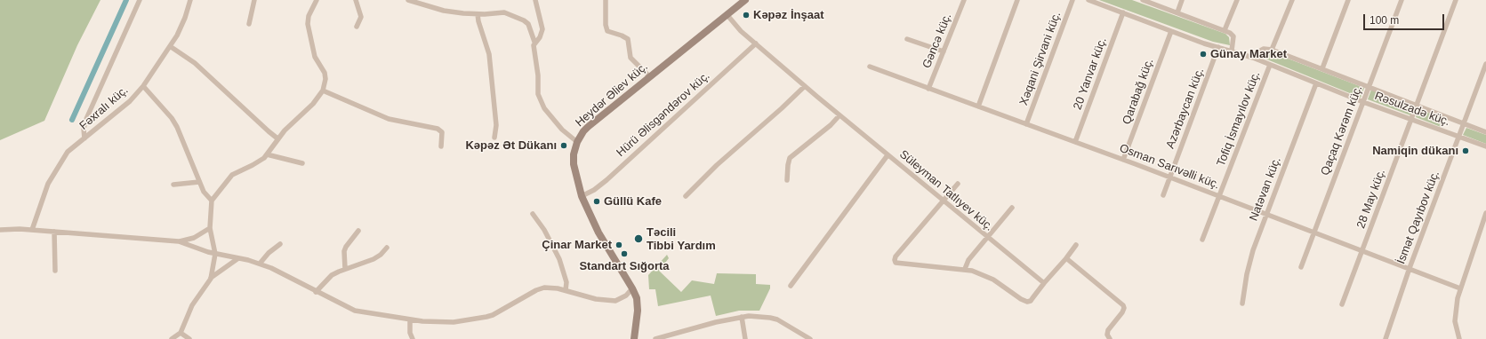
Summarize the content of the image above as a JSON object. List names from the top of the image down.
{
  "streets": {
    "main road": ["Heydər Əliev küç."],
    "street": [
      "Gəncə küç.",
      "Xəqani Şirvani küç.",
      "20 Yanvar küç.",
      "Qarabağ küç.",
      "Fəxralı küç.",
      "Azərbaycan küç.",
      "Rəsulzadə küç.",
      "Hürü Əlisgəndərov küç.",
      "Tofiq İsmayılov küç.",
      "Qaçaq Kərəm küç.",
      "Osman Sarıvəlli küç.",
      "Natəvan küç.",
      "Süleyman Tatlıyev küç.",
      "28 May küç.",
      "İsmət Qayıbov küç."
    ]
  },
  "crossings": [
    ["Gəncə küç.", "Osman Sarıvəlli küç."],
    ["Xəqani Şirvani küç.", "Osman Sarıvəlli küç."],
    ["20 Yanvar küç.", "Osman Sarıvəlli küç."],
    ["Qarabağ küç.", "Osman Sarıvəlli küç."],
    ["Heydər Əliev küç.", "Hürü Əlisgəndərov küç."],
    ["Heydər Əliev küç.", "Süleyman Tatlıyev küç."],
    ["Azərbaycan küç.", "Osman Sarıvəlli küç."],
    ["Rəsulzadə küç.", "Tofiq İsmayılov küç."],
    ["Rəsulzadə küç.", "Qaçaq Kərəm küç."],
    ["Rəsulzadə küç.", "Natəvan küç."],
    ["Rəsulzadə küç.", "28 May küç."],
    ["Rəsulzadə küç.", "İsmət Qayıbov küç."],
    ["Hürü Əlisgəndərov küç.", "Süleyman Tatlıyev küç."],
    ["Tofiq İsmayılov küç.", "Osman Sarıvəlli küç."],
    ["Qaçaq Kərəm küç.", "Osman Sarıvəlli küç."],
    ["Osman Sarıvəlli küç.", "Natəvan küç."],
    ["Osman Sarıvəlli küç.", "28 May küç."],
    ["Osman Sarıvəlli küç.", "İsmət Qayıbov küç."]
  ],
  "places": [
    "Kəpəz İnşaat",
    "Günay Market",
    "Kəpəz Ət Dükanı",
    "Namiqin dükanı",
    "Güllü Kafe",
    "Təcili Tibbi Yardım",
    "Çinar Market",
    "Standart Sığorta"
  ],
  "scale_bar": "100 m"
}
